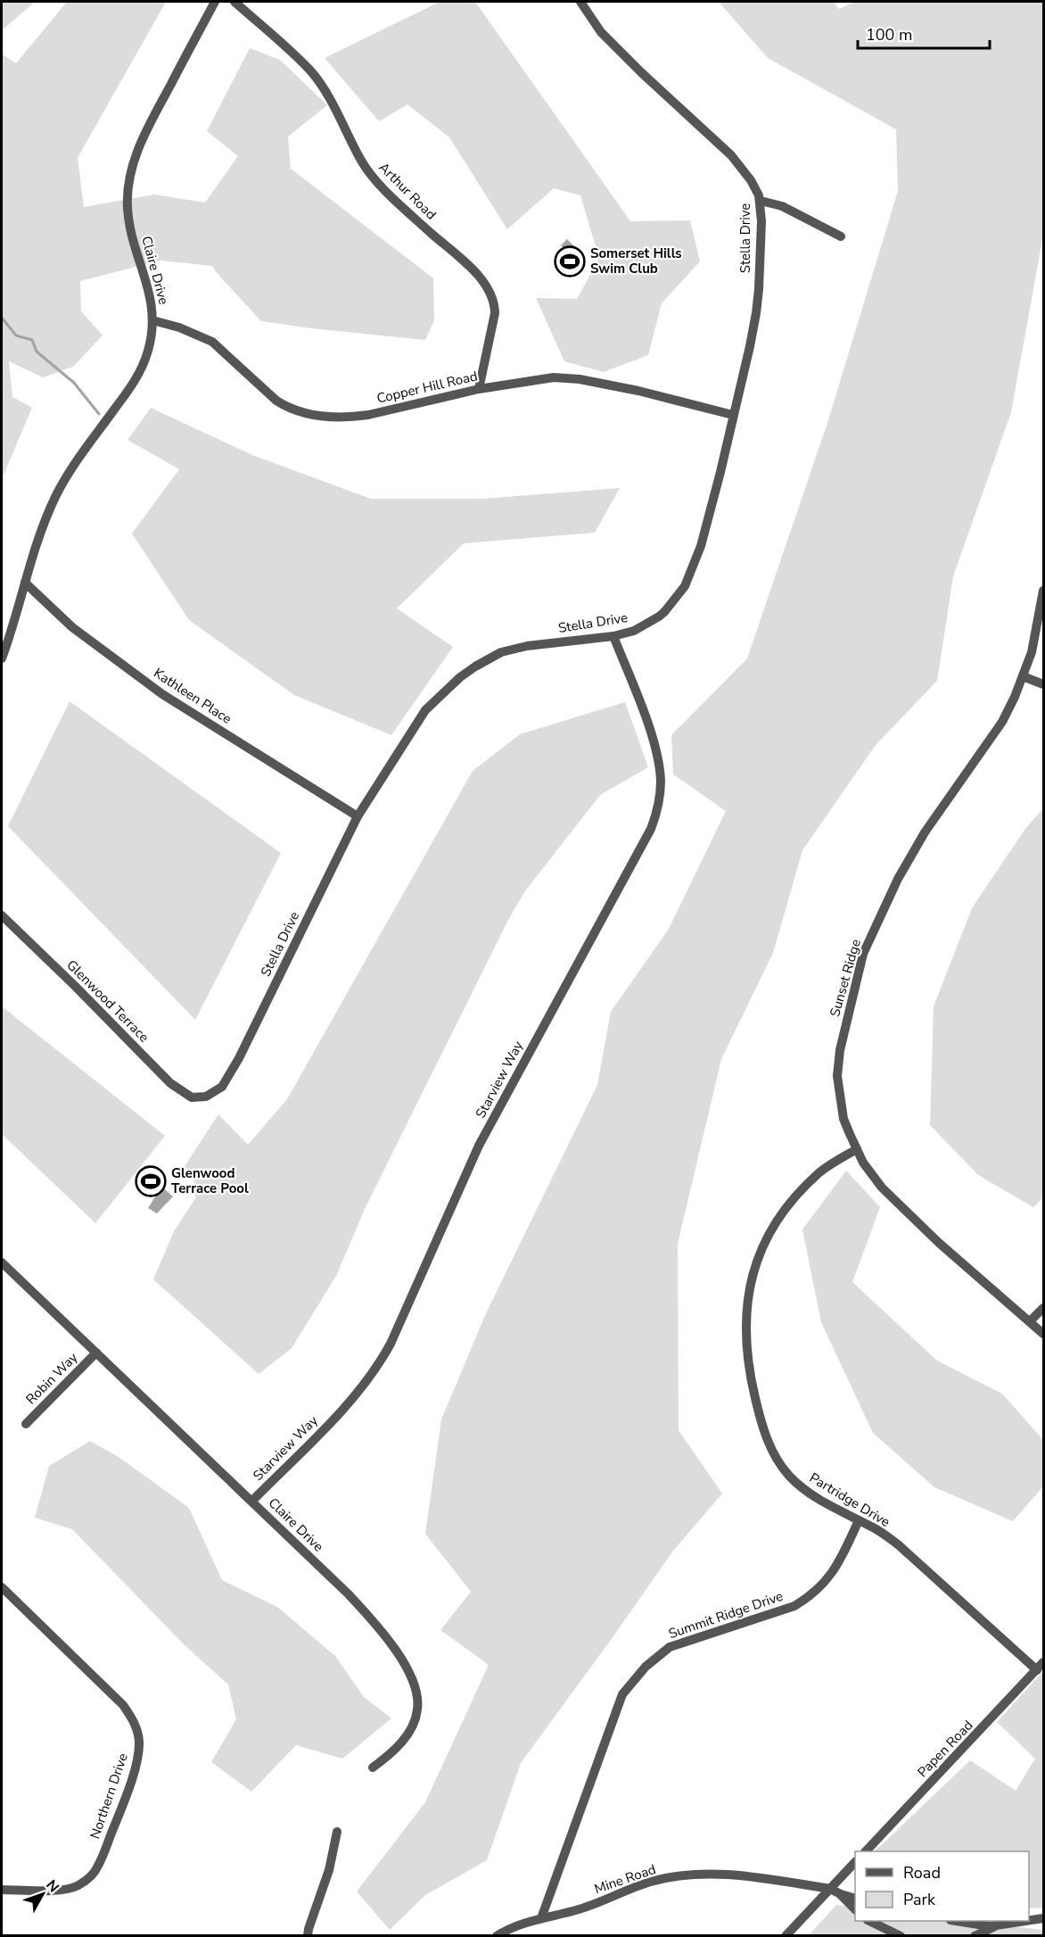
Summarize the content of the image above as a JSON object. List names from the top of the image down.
{
  "streets": {
    "street": [
      "Arthur Road",
      "Stella Drive",
      "Claire Drive",
      "Copper Hill Road",
      "Kathleen Place",
      "Sunset Ridge",
      "Glenwood Terrace",
      "Starview Way",
      "Robin Way",
      "Partridge Drive",
      "Summit Ridge Drive",
      "Papen Road",
      "Northern Drive",
      "Mine Road"
    ]
  },
  "crossings": [
    ["Arthur Road", "Copper Hill Road"],
    ["Stella Drive", "Copper Hill Road"],
    ["Stella Drive", "Kathleen Place"],
    ["Stella Drive", "Glenwood Terrace"],
    ["Stella Drive", "Starview Way"],
    ["Claire Drive", "Copper Hill Road"],
    ["Claire Drive", "Kathleen Place"],
    ["Claire Drive", "Starview Way"],
    ["Claire Drive", "Robin Way"],
    ["Sunset Ridge", "Partridge Drive"],
    ["Partridge Drive", "Summit Ridge Drive"],
    ["Partridge Drive", "Papen Road"],
    ["Summit Ridge Drive", "Mine Road"]
  ],
  "places": {
    "sports": ["Somerset Hills Swim Club", "Glenwood Terrace Pool"]
  },
  "legend": ["Road", "Park"],
  "scale_bar": "100 m",
  "north": "top right"
}
